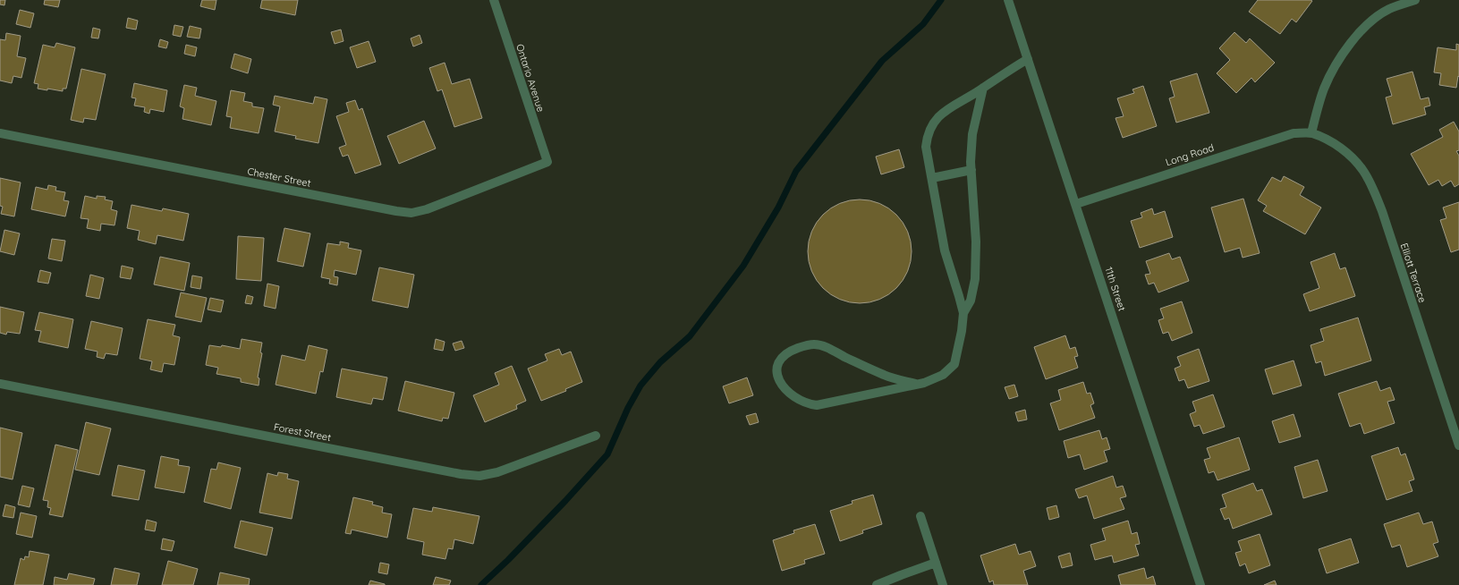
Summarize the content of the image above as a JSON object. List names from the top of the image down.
{
  "streets": {
    "street": [
      "Ontario Avenue",
      "Long Road",
      "Chester Street",
      "Elliott Terrace",
      "11th Street",
      "Forest Street"
    ]
  },
  "crossings": [
    ["Ontario Avenue", "Chester Street"],
    ["Long Road", "Elliott Terrace"],
    ["Long Road", "11th Street"]
  ]
}
